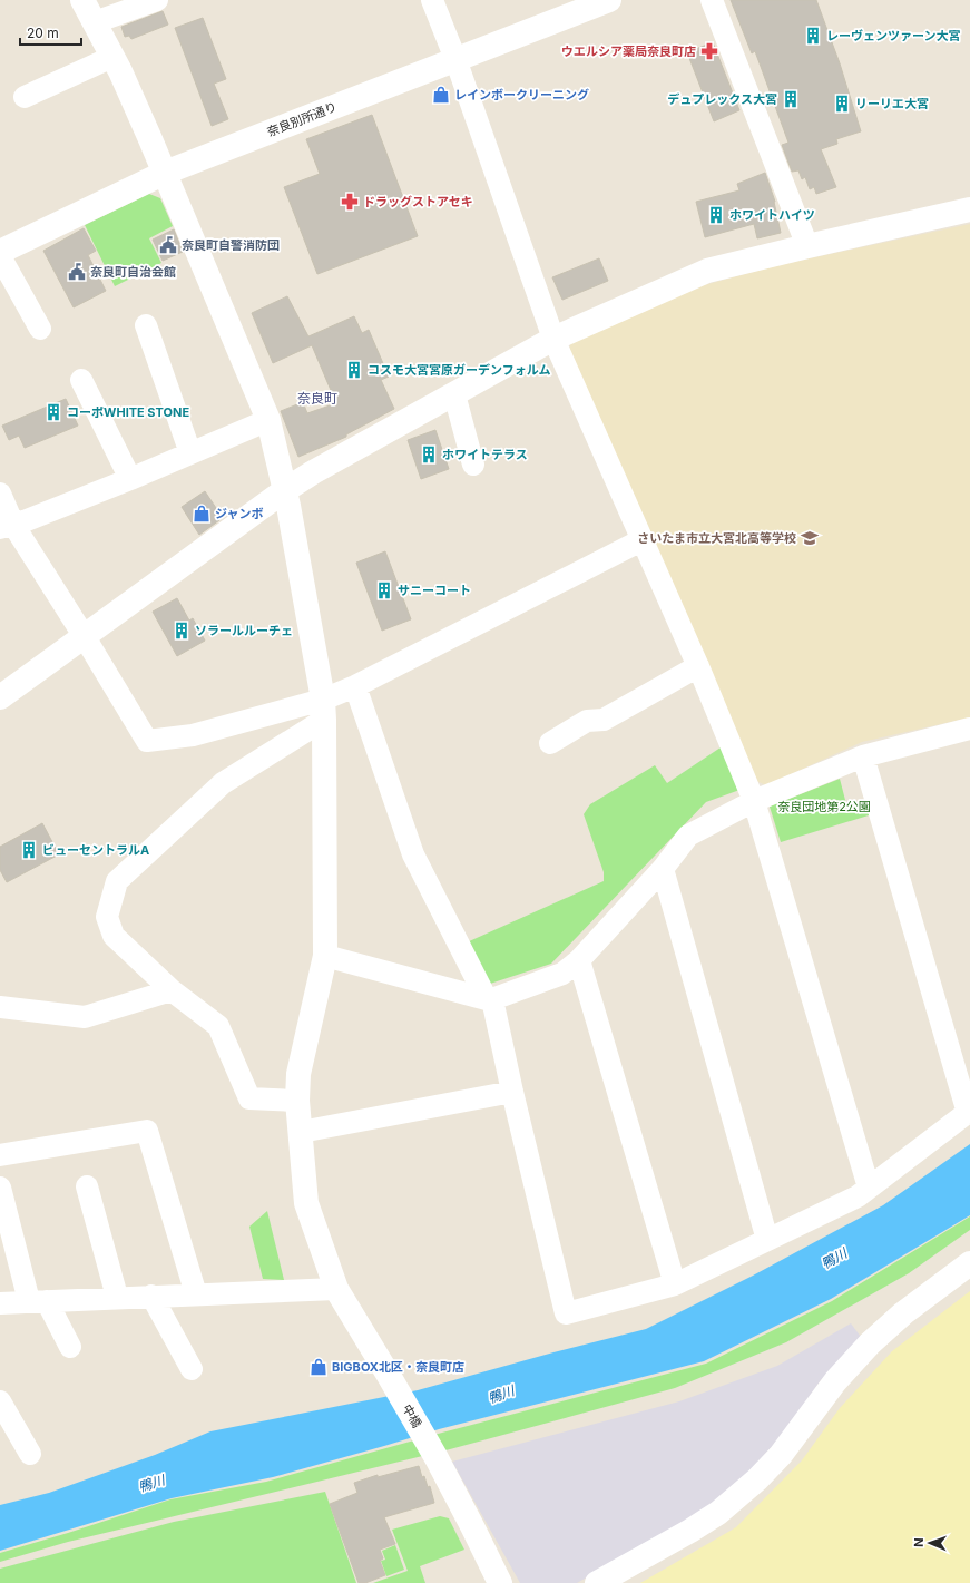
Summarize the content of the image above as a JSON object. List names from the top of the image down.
{
  "streets": {
    "street": ["奈良別所通り", "中橋"]
  },
  "crossings": [
    ["奈良別所通り", "中橋"]
  ],
  "districts": ["奈良町"],
  "water": ["鴨川"],
  "parks": ["奈良団地第2公園"],
  "places": {
    "building": [
      "レーヴェンツァーン大宮",
      "デュプレックス大宮",
      "リーリエ大宮",
      "ホワイトハイツ",
      "コスモ大宮宮原ガーデンフォルム",
      "コーポWHITE STONE",
      "ホワイトテラス",
      "サニーコート",
      "ソラールルーチェ",
      "ビューセントラルA"
    ],
    "pharmacy": ["ウエルシア薬局奈良町店", "ドラッグストアセキ"],
    "shop": ["レインボークリーニング", "ジャンボ", "BIGBOX北区・奈良町店"],
    "public building": ["奈良町自警消防団", "奈良町自治会館"],
    "school or university": ["さいたま市立大宮北高等学校"]
  },
  "scale_bar": "20 m",
  "north": "left"
}
